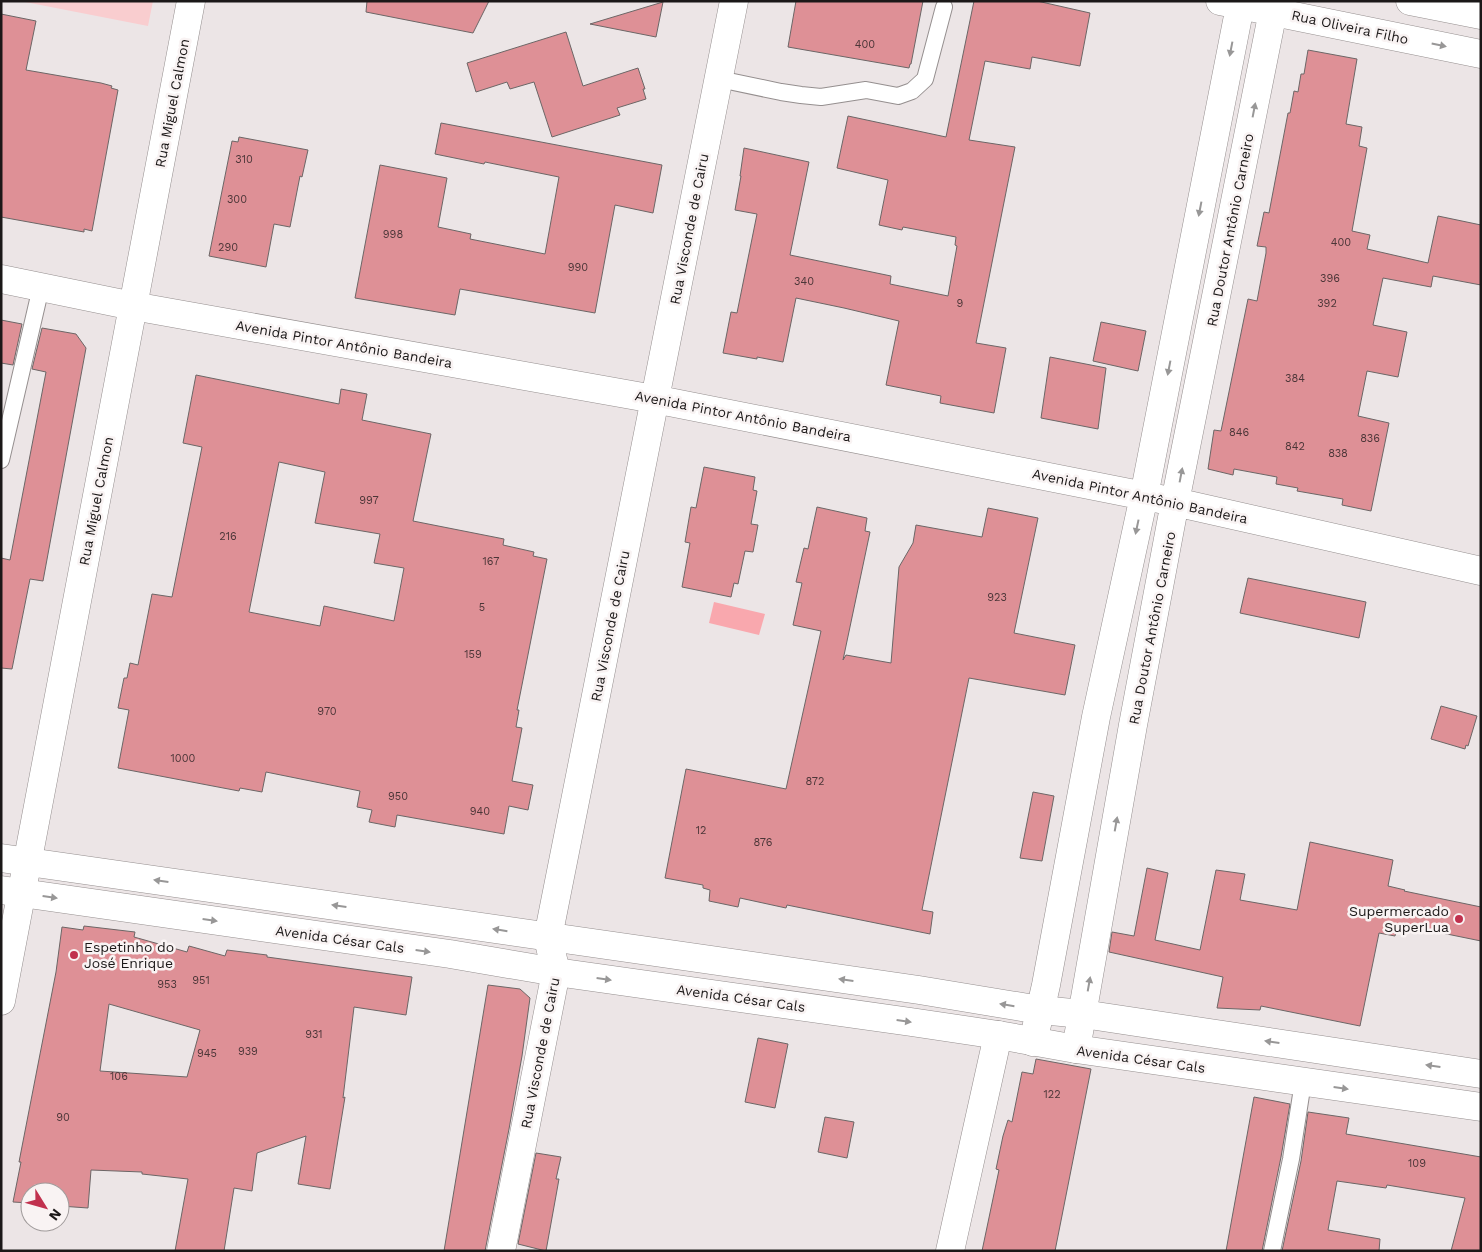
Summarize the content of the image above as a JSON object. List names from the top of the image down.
{
  "streets": {
    "street": [
      "Rua Oliveira Filho",
      "Rua Miguel Calmon",
      "Rua Visconde de Cairu",
      "Rua Doutor Antônio Carneiro",
      "Avenida Pintor Antônio Bandeira",
      "Avenida César Cals"
    ]
  },
  "crossings": [
    ["Rua Oliveira Filho", "Rua Doutor Antônio Carneiro"],
    ["Rua Miguel Calmon", "Avenida Pintor Antônio Bandeira"],
    ["Rua Miguel Calmon", "Avenida César Cals"],
    ["Rua Visconde de Cairu", "Avenida Pintor Antônio Bandeira"],
    ["Rua Visconde de Cairu", "Avenida César Cals"],
    ["Rua Doutor Antônio Carneiro", "Avenida Pintor Antônio Bandeira"],
    ["Rua Doutor Antônio Carneiro", "Avenida César Cals"]
  ],
  "places": ["Supermercado SuperLua", "Espetinho do José Enrique"],
  "house_numbers": [
    "400",
    "310",
    "300",
    "998",
    "400",
    "290",
    "990",
    "396",
    "340",
    "9",
    "392",
    "384",
    "846",
    "836",
    "842",
    "838",
    "997",
    "216",
    "167",
    "923",
    "5",
    "159",
    "970",
    "1000",
    "872",
    "950",
    "940",
    "12",
    "876",
    "951",
    "953",
    "931",
    "939",
    "945",
    "106",
    "122",
    "90",
    "109"
  ],
  "north": "bottom right"
}
